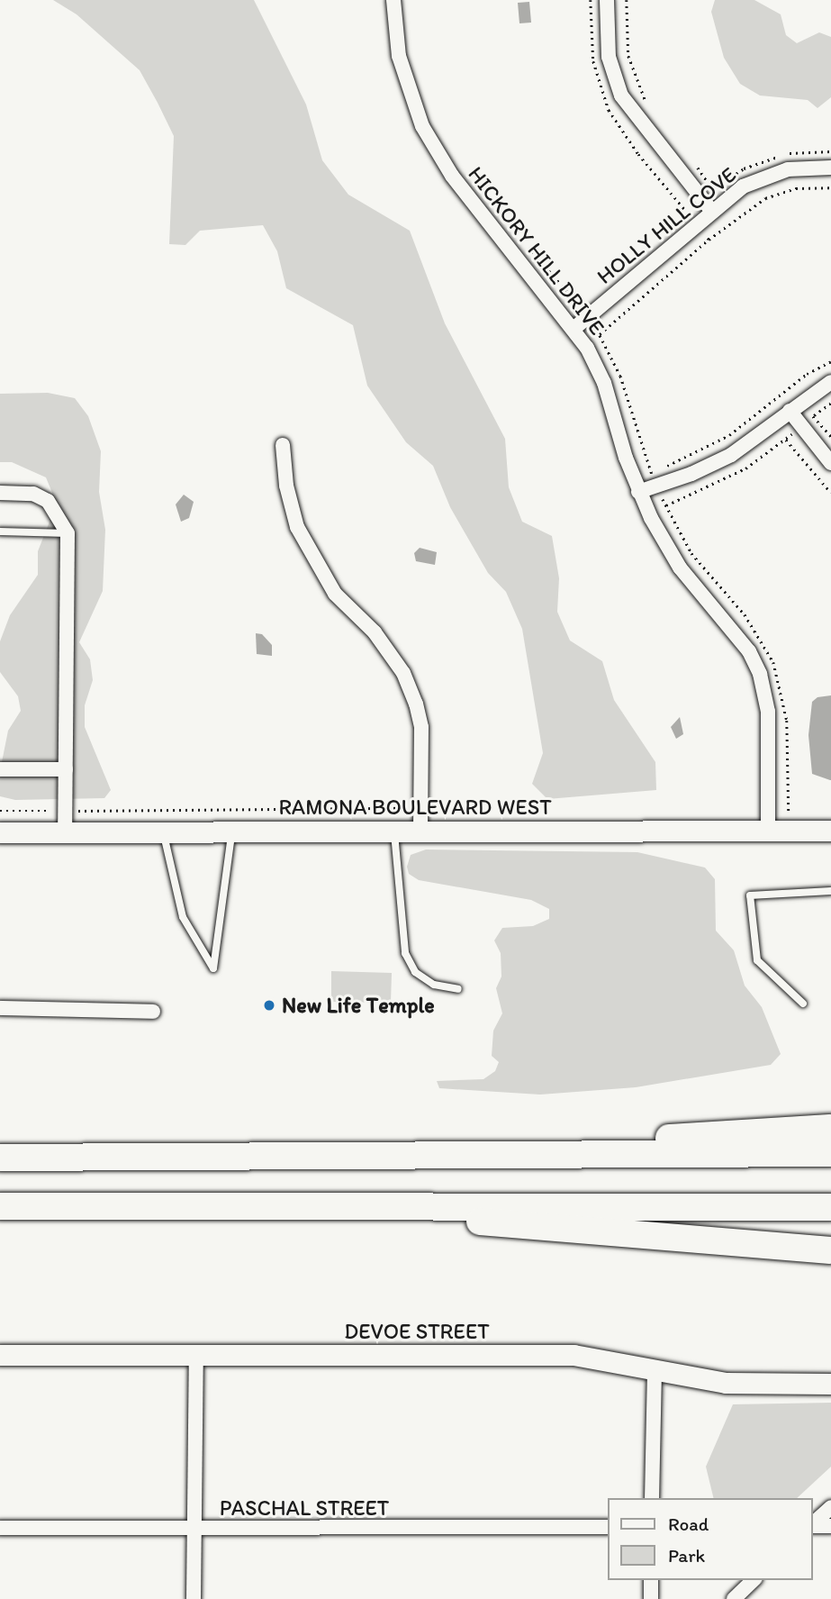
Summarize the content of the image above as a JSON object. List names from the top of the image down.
{
  "streets": {
    "street": [
      "HOLLY HILL COVE",
      "HICKORY HILL DRIVE",
      "RAMONA BOULEVARD WEST",
      "DEVOE STREET",
      "PASCHAL STREET"
    ]
  },
  "crossings": [
    ["HOLLY HILL COVE", "HICKORY HILL DRIVE"],
    ["HICKORY HILL DRIVE", "RAMONA BOULEVARD WEST"]
  ],
  "places": ["New Life Temple"],
  "legend": ["Road", "Park"]
}
